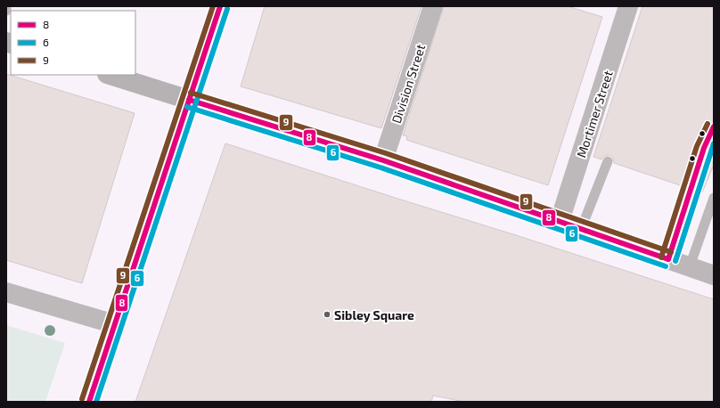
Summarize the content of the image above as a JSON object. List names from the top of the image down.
{
  "streets": {
    "street": ["Division Street", "Mortimer Street"]
  },
  "places": ["Sibley Square"],
  "lines": ["transit line 8", "transit line 9", "transit line 6"],
  "legend": ["8", "6", "9"]
}
